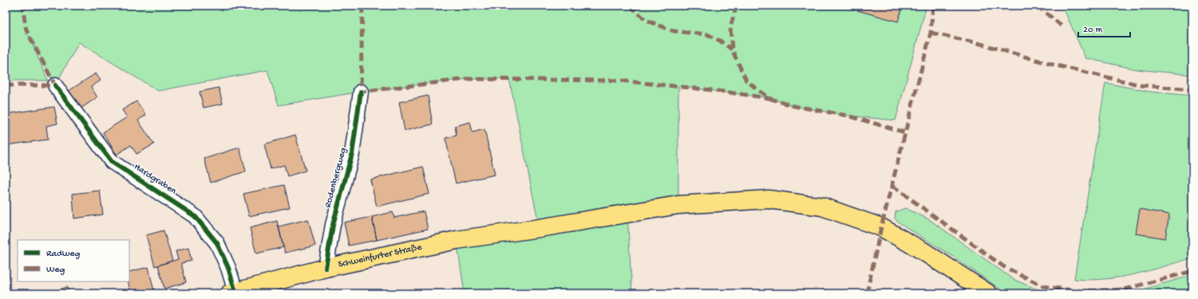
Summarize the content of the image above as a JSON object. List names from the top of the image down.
{
  "streets": {
    "main road": ["Schweinfurter Straße"],
    "street": ["Rodenbergweg", "Hardgraben"]
  },
  "crossings": [
    ["Rodenbergweg", "Schweinfurter Straße"],
    ["Hardgraben", "Schweinfurter Straße"]
  ],
  "legend": ["Radweg", "Weg"],
  "scale_bar": "20 m"
}
